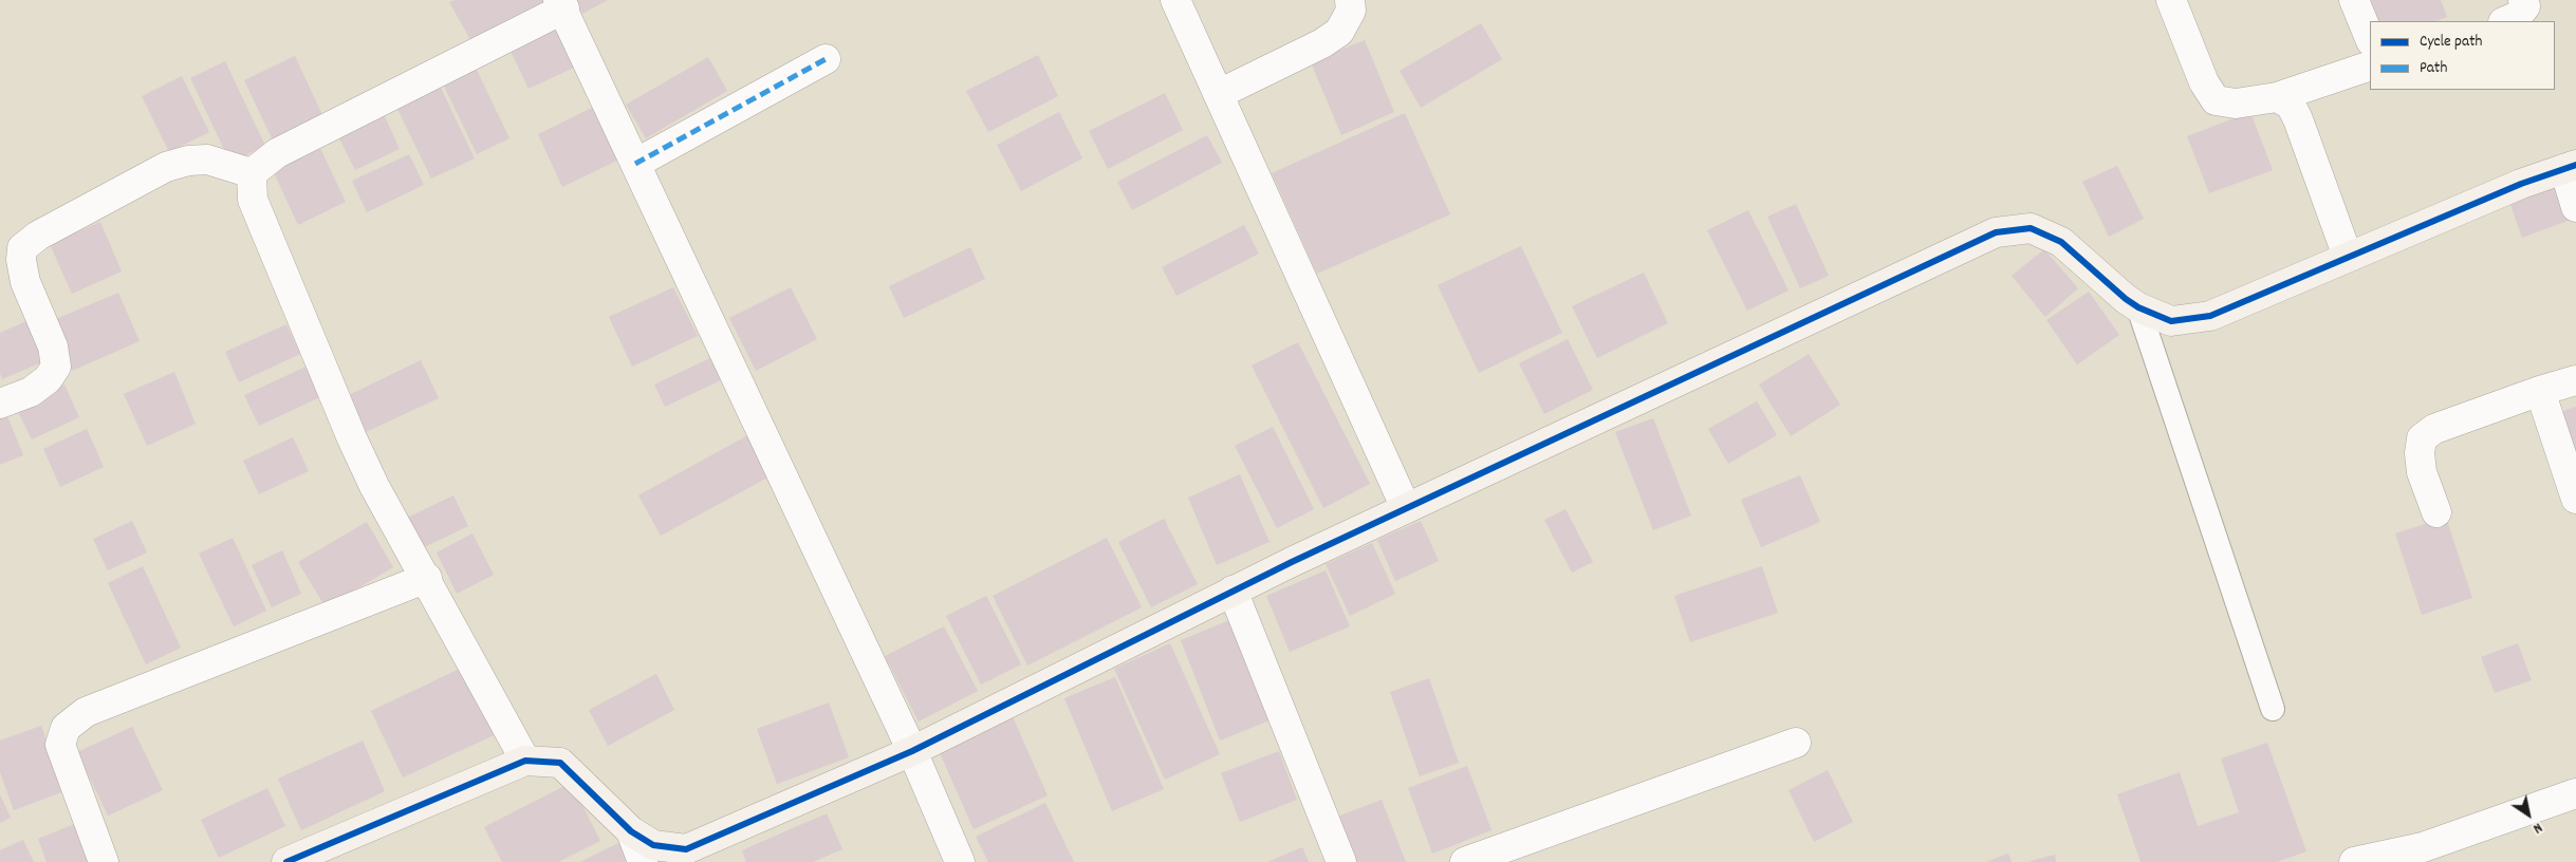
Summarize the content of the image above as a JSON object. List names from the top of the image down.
{
  "legend": ["Cycle path", "Path"],
  "north": "bottom right"
}
